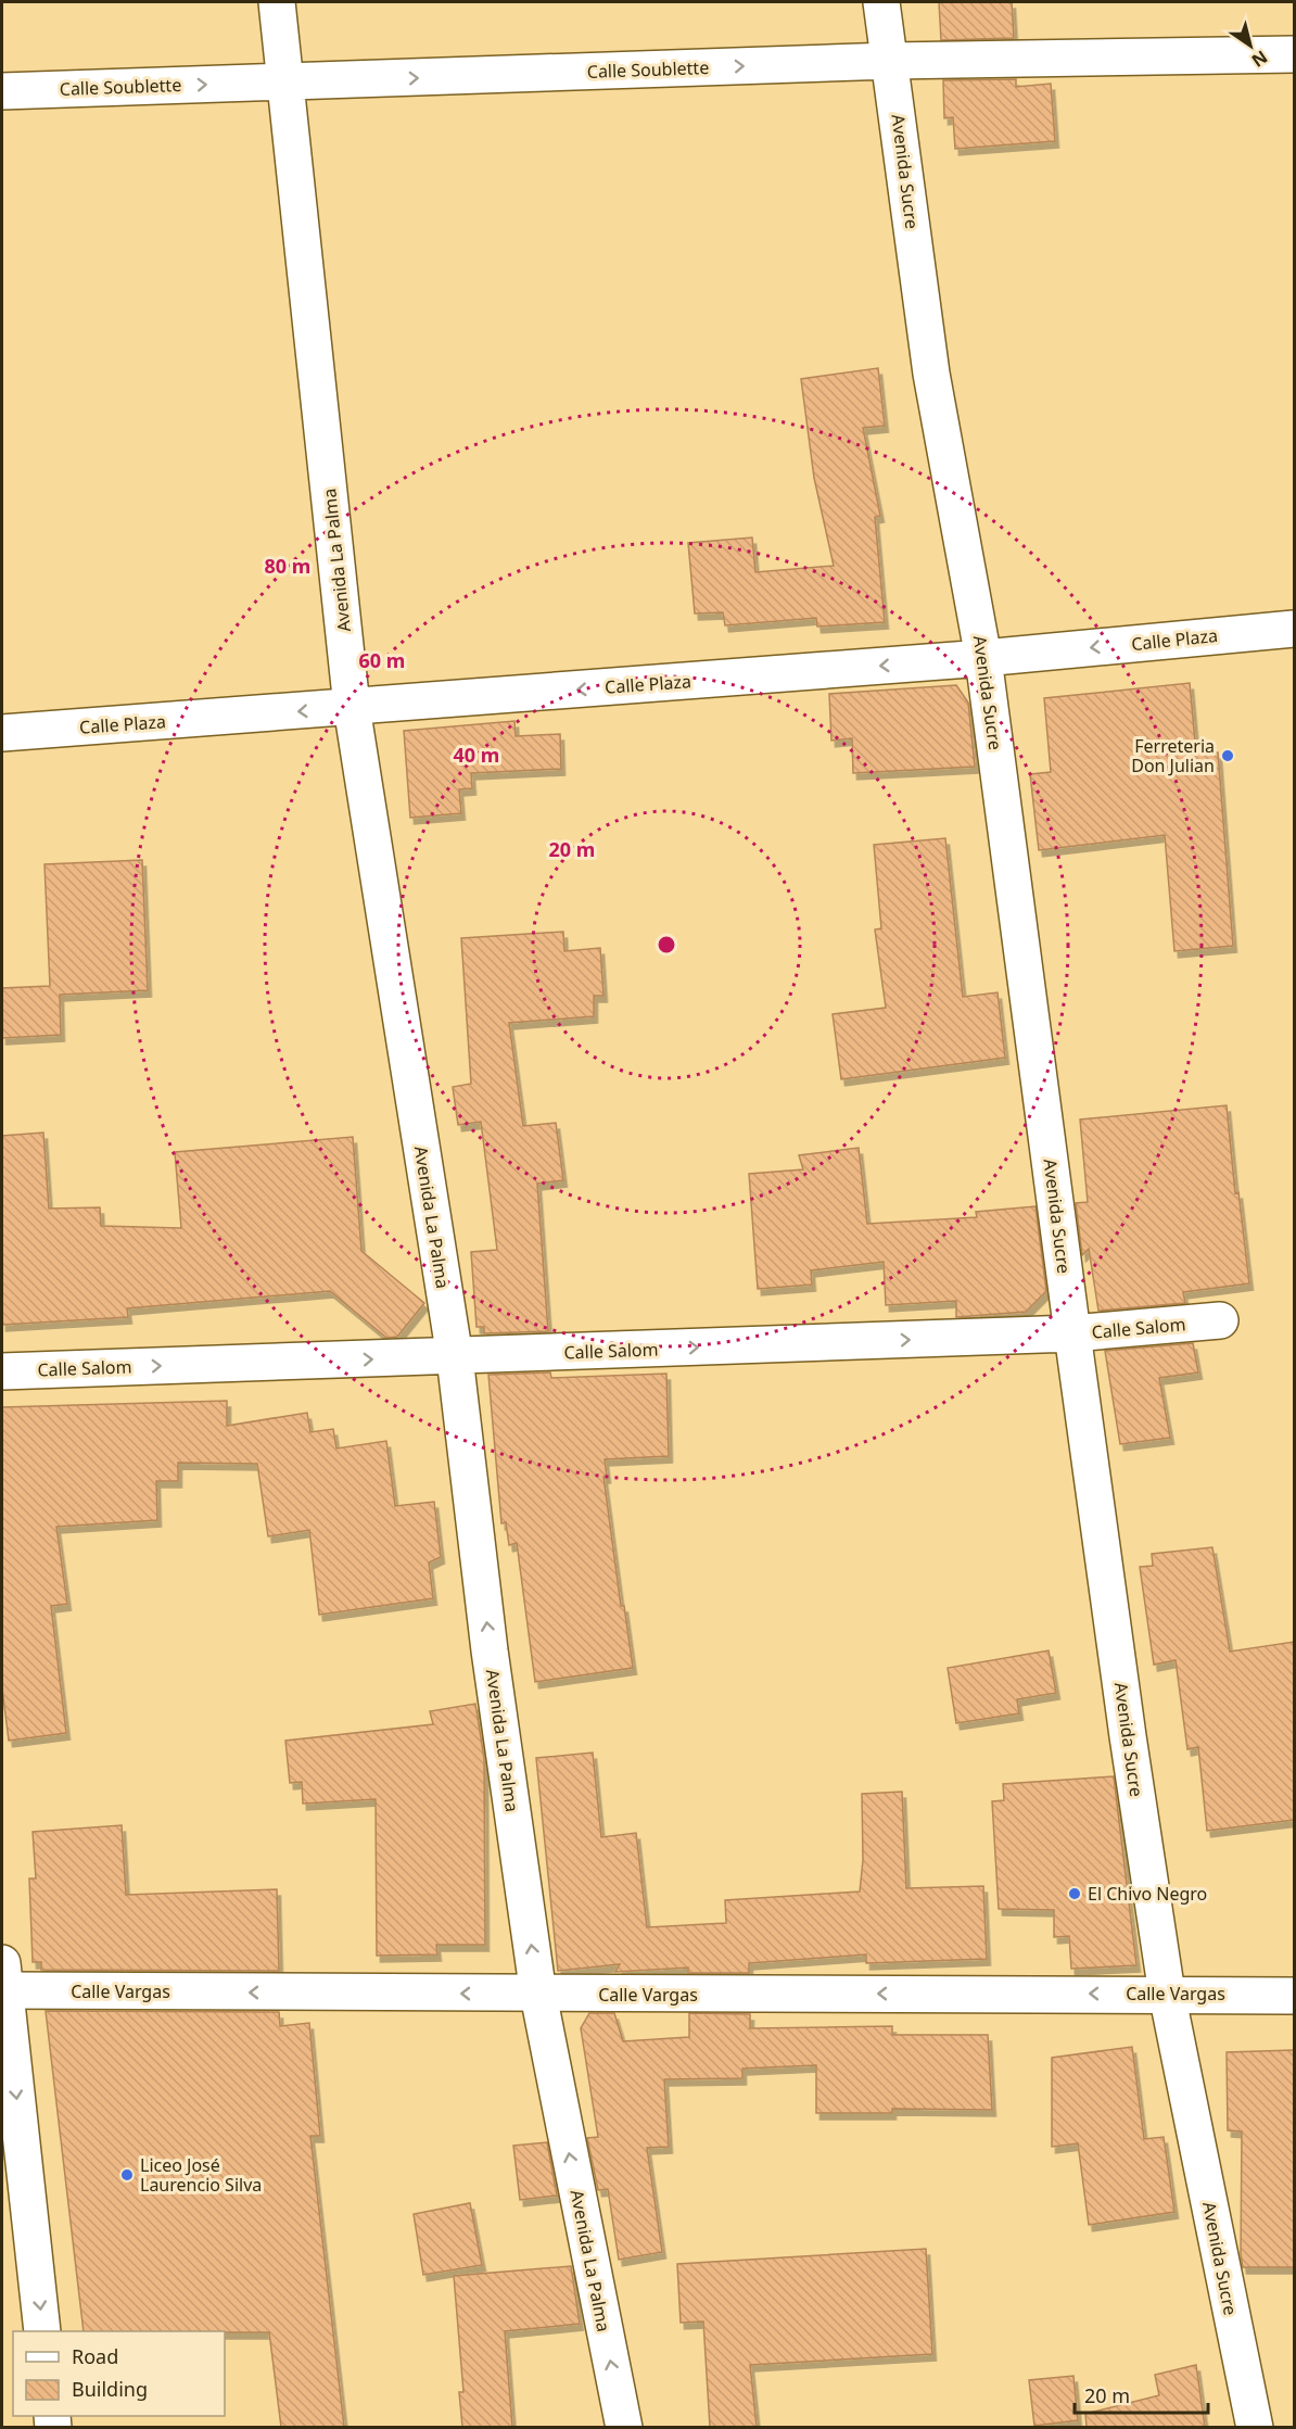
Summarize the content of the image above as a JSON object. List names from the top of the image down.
{
  "streets": {
    "street": [
      "Calle Soublette",
      "Avenida Sucre",
      "Avenida La Palma",
      "Calle Plaza",
      "Calle Salom",
      "Calle Vargas"
    ]
  },
  "crossings": [
    ["Calle Soublette", "Avenida Sucre"],
    ["Calle Soublette", "Avenida La Palma"],
    ["Avenida Sucre", "Calle Plaza"],
    ["Avenida Sucre", "Calle Salom"],
    ["Avenida Sucre", "Calle Vargas"],
    ["Avenida La Palma", "Calle Plaza"],
    ["Avenida La Palma", "Calle Salom"],
    ["Avenida La Palma", "Calle Vargas"]
  ],
  "one_way": [
    "Calle Soublette",
    "Avenida La Palma",
    "Calle Plaza",
    "Calle Salom",
    "Calle Vargas"
  ],
  "places": ["Ferreteria Don Julian", "El Chivo Negro", "Liceo José Laurencio Silva"],
  "legend": ["Road", "Building"],
  "scale_bar": "20 m",
  "north": "bottom right",
  "rings": [
    "80 m",
    "60 m",
    "40 m",
    "20 m"
  ]
}
